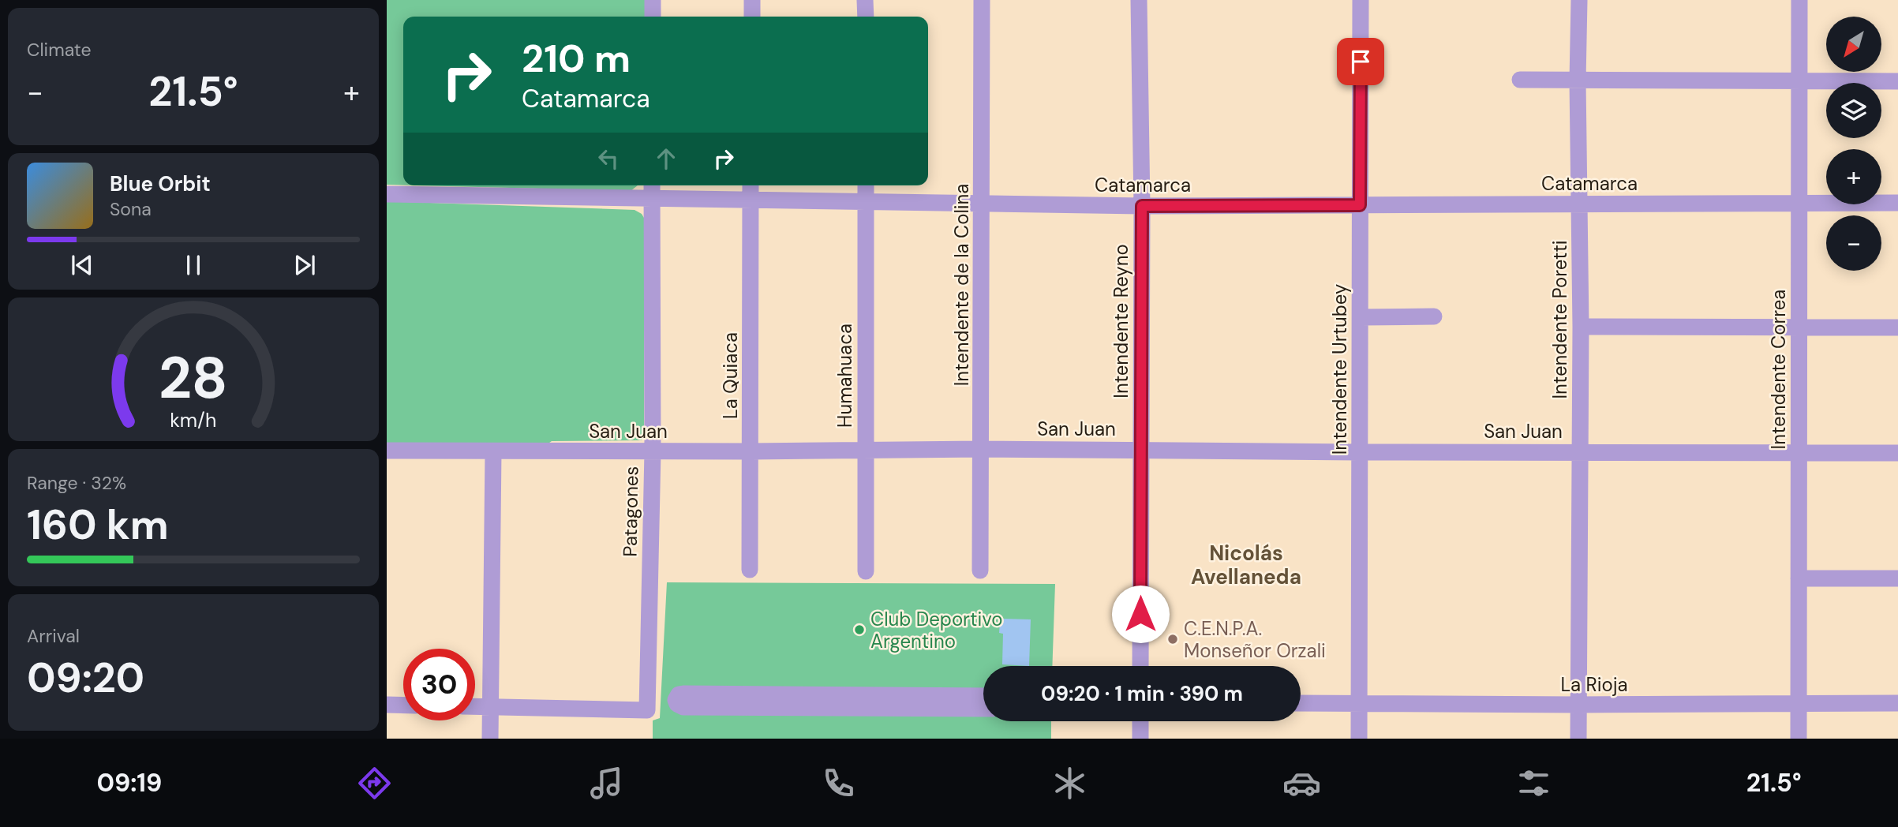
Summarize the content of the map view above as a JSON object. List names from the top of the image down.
{
  "streets": {
    "street": [
      "Catamarca",
      "Intendente de la Colina",
      "Intendente Poretti",
      "Intendente Reyno",
      "Intendente Urtubey",
      "Intendente Correa",
      "La Quiaca",
      "Humahuaca",
      "San Juan",
      "Patagones",
      "La Rioja"
    ]
  },
  "crossings": [
    ["Catamarca", "Intendente de la Colina"],
    ["Catamarca", "Intendente Poretti"],
    ["Catamarca", "Intendente Reyno"],
    ["Catamarca", "Intendente Urtubey"],
    ["Catamarca", "Intendente Correa"],
    ["Catamarca", "La Quiaca"],
    ["Catamarca", "Humahuaca"],
    ["Catamarca", "Patagones"],
    ["Intendente de la Colina", "San Juan"],
    ["Intendente Poretti", "San Juan"],
    ["Intendente Poretti", "La Rioja"],
    ["Intendente Reyno", "San Juan"],
    ["Intendente Urtubey", "San Juan"],
    ["Intendente Urtubey", "La Rioja"],
    ["Intendente Correa", "San Juan"],
    ["Intendente Correa", "La Rioja"],
    ["La Quiaca", "San Juan"],
    ["Humahuaca", "San Juan"],
    ["San Juan", "Patagones"]
  ],
  "districts": ["Nicolás Avellaneda"],
  "places": ["Club Deportivo Argentino", "C.E.N.P.A. Monseñor Orzali"],
  "north": "bottom left",
  "page": {
    "tile": [
      "Climate",
      ["Range · 32%", "160 km"],
      ["Arrival", "09:20"]
    ],
    "map_buttons": ["+", "−"],
    "turn": ["210 m", "Catamarca"],
    "heat": ["−", "21.5°", "+"],
    "song": ["Blue Orbit", "Sona"],
    "limit": "30",
    "trip": "09:20 · 1 min · 390 m",
    "tabs": ["09:19", "21.5°"],
    "gauge": ["28", "km/h"]
  }
}
